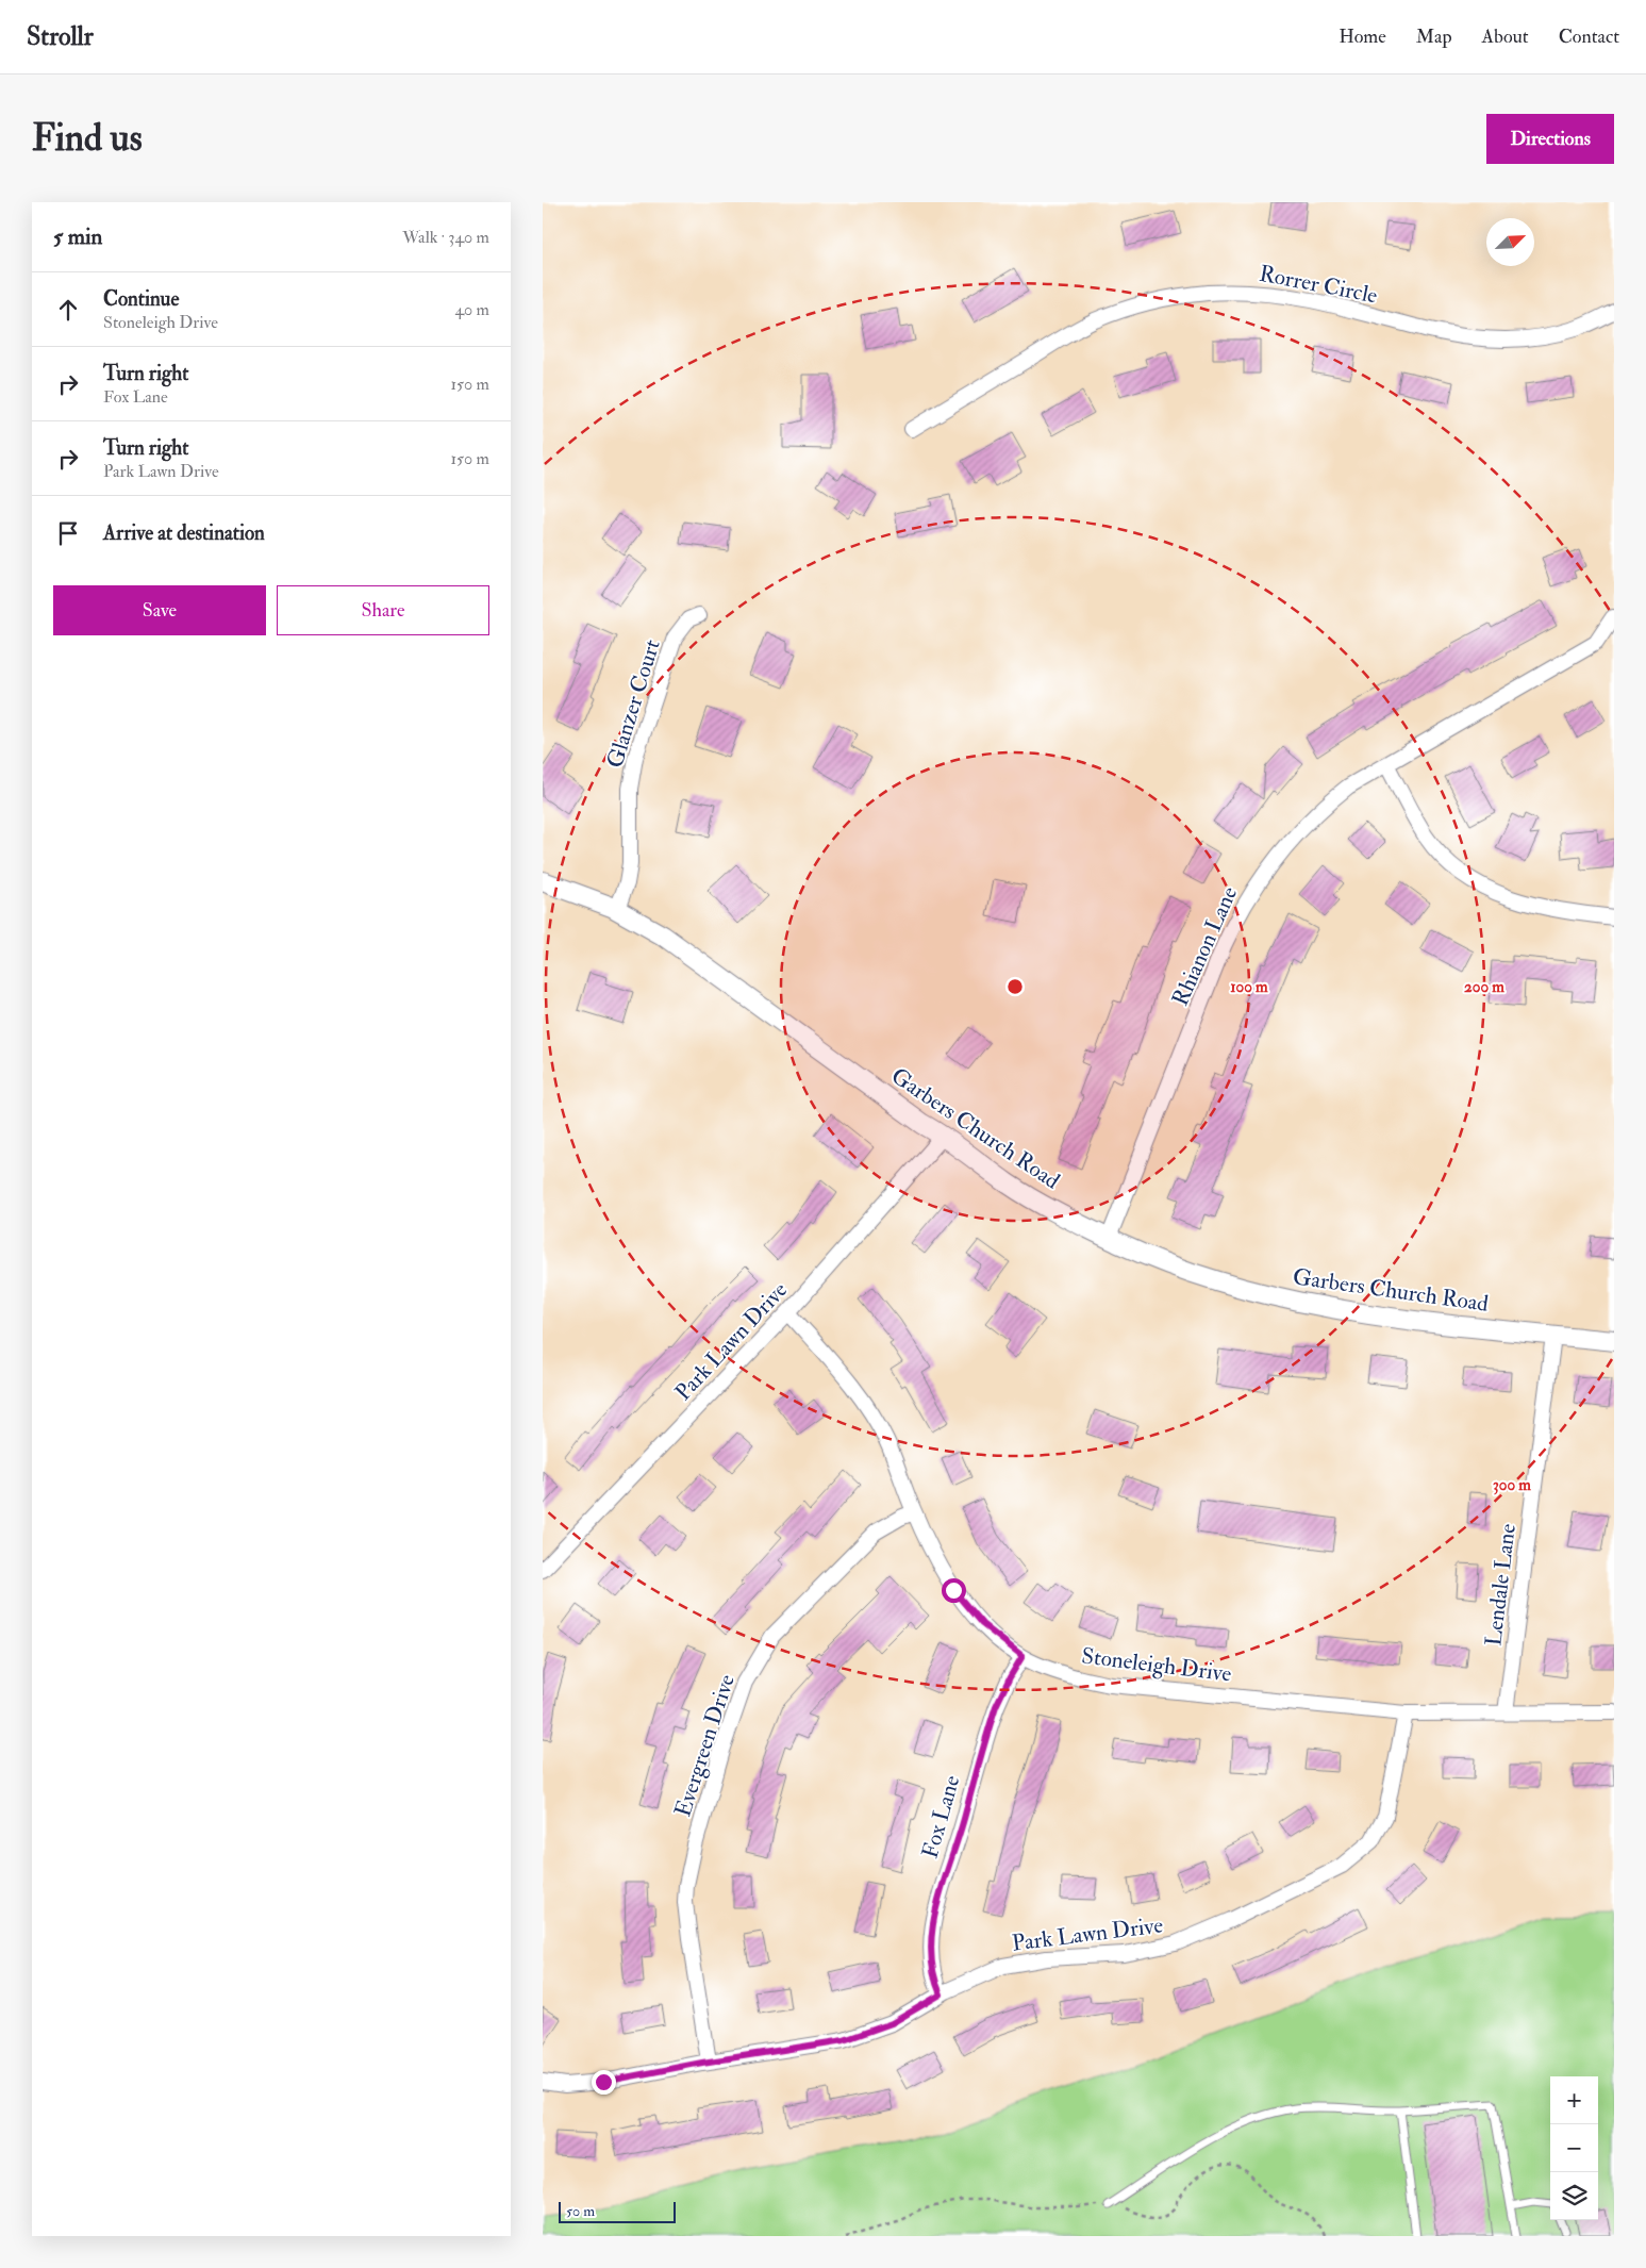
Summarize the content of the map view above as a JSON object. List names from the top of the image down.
{
  "streets": {
    "street": [
      "Rorrer Circle",
      "Glanzer Court",
      "Rhianon Lane",
      "Garbers Church Road",
      "Park Lawn Drive",
      "Lendale Lane",
      "Stoneleigh Drive",
      "Evergreen Drive",
      "Fox Lane"
    ]
  },
  "crossings": [
    ["Glanzer Court", "Garbers Church Road"],
    ["Rhianon Lane", "Garbers Church Road"],
    ["Garbers Church Road", "Park Lawn Drive"],
    ["Garbers Church Road", "Lendale Lane"],
    ["Park Lawn Drive", "Stoneleigh Drive"],
    ["Park Lawn Drive", "Evergreen Drive"],
    ["Park Lawn Drive", "Fox Lane"],
    ["Lendale Lane", "Stoneleigh Drive"],
    ["Stoneleigh Drive", "Evergreen Drive"],
    ["Stoneleigh Drive", "Fox Lane"]
  ],
  "scale_bar": "50 m",
  "north": "top right",
  "page": {
    "header": "Strollr",
    "nav": [
      "Home",
      "Map",
      "About",
      "Contact"
    ],
    "buttons": [
      "Directions",
      ["Save", "Share"]
    ],
    "title": "Find us",
    "heading": ["5 min", "Walk · 340 m"],
    "list": [
      ["Continue", "Stoneleigh Drive", "40 m"],
      ["Turn right", "Fox Lane", "150 m"],
      ["Turn right", "Park Lawn Drive", "150 m"],
      "Arrive at destination"
    ],
    "map_buttons": ["+", "−"],
    "scale": "50 m"
  },
  "rings": ["100 m", "200 m", "300 m"]
}
